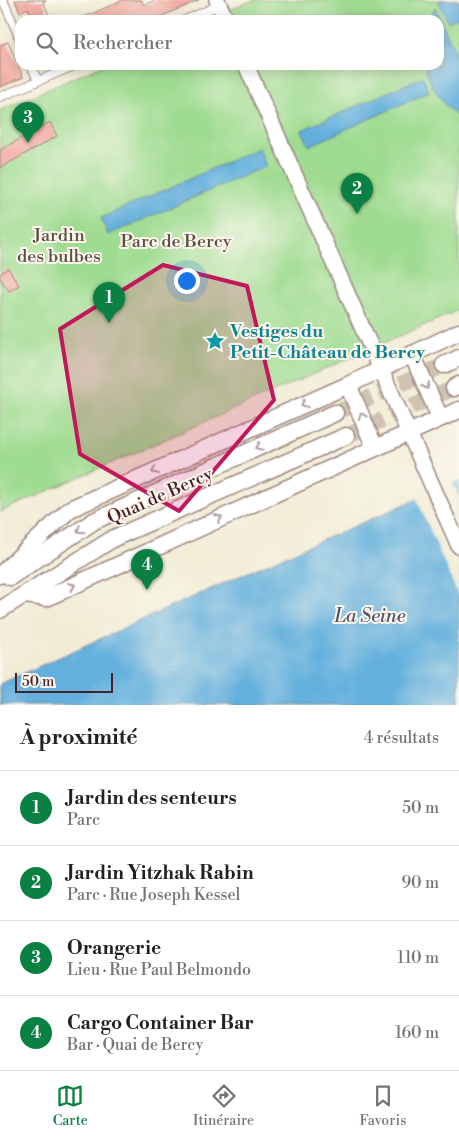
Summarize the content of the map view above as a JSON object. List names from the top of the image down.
{
  "streets": {
    "main road": ["Quai de Bercy"]
  },
  "water": ["La Seine"],
  "parks": ["Jardin des bulbes", "Parc de Bercy"],
  "places": {
    "place": ["Vestiges du Petit-Château de Bercy"]
  },
  "scale_bar": "50 m",
  "page": {
    "search": "Rechercher",
    "pins": [
      "3",
      "2",
      "1",
      "4"
    ],
    "scale": "50 m",
    "heading": ["À proximité", "4 résultats"],
    "list": [
      {
        "mark": "1",
        "name": "Jardin des senteurs",
        "note": "Parc",
        "value": "50 m"
      },
      {
        "mark": "2",
        "name": "Jardin Yitzhak Rabin",
        "note": "Parc · Rue Joseph Kessel",
        "value": "90 m"
      },
      {
        "mark": "3",
        "name": "Orangerie",
        "note": "Lieu · Rue Paul Belmondo",
        "value": "110 m"
      },
      {
        "mark": "4",
        "name": "Cargo Container Bar",
        "note": "Bar · Quai de Bercy",
        "value": "160 m"
      }
    ],
    "nav": ["Carte", "Itinéraire", "Favoris"]
  }
}
